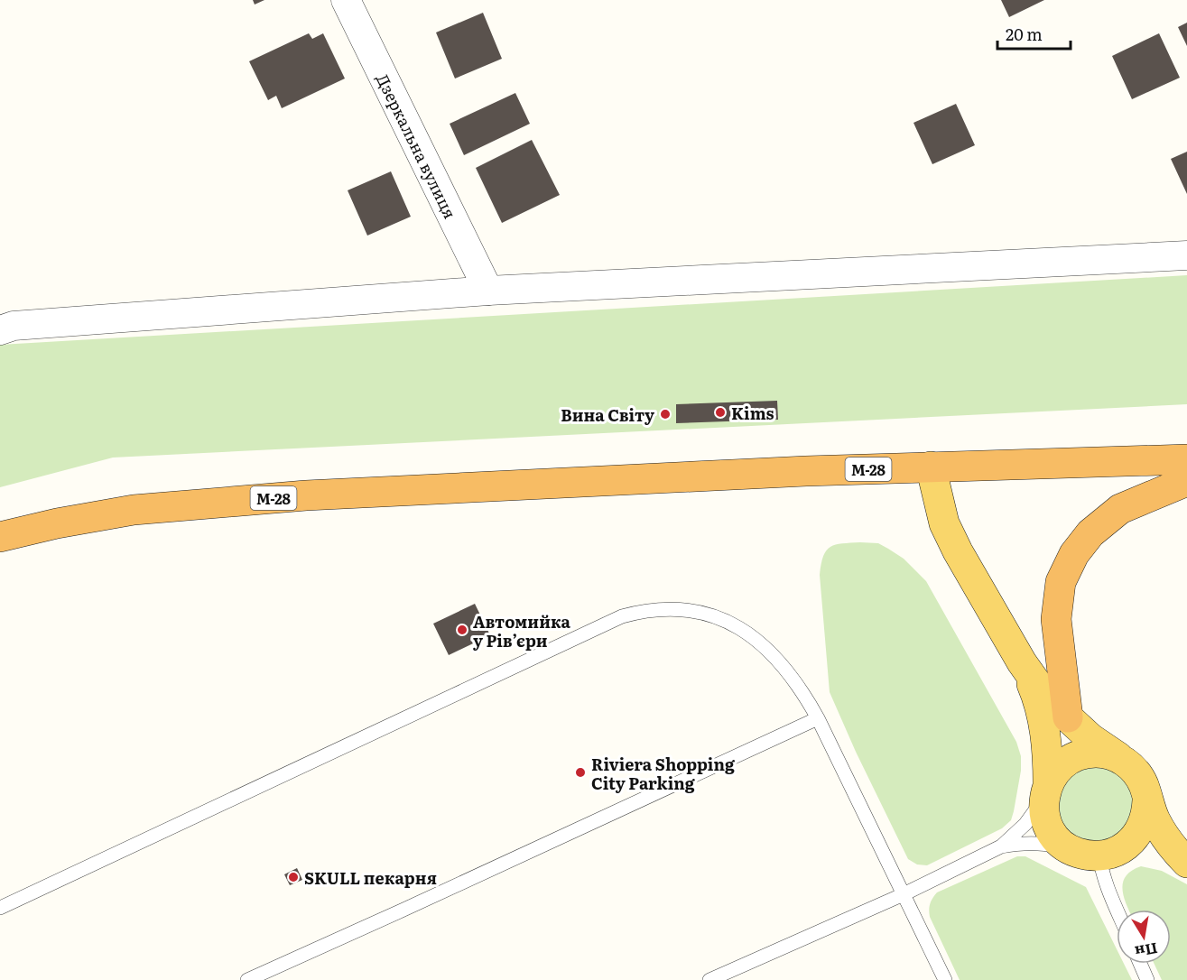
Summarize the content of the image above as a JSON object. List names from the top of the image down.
{
  "streets": {
    "highway": ["М-28"],
    "street": ["Дзеркальна вулиця"]
  },
  "places": [
    "Kims",
    "Вина Світу",
    "Автомийка у Рівʼєри",
    "Riviera Shopping City Parking",
    "SKULL пекарня"
  ],
  "scale_bar": "20 m",
  "north": "bottom"
}
